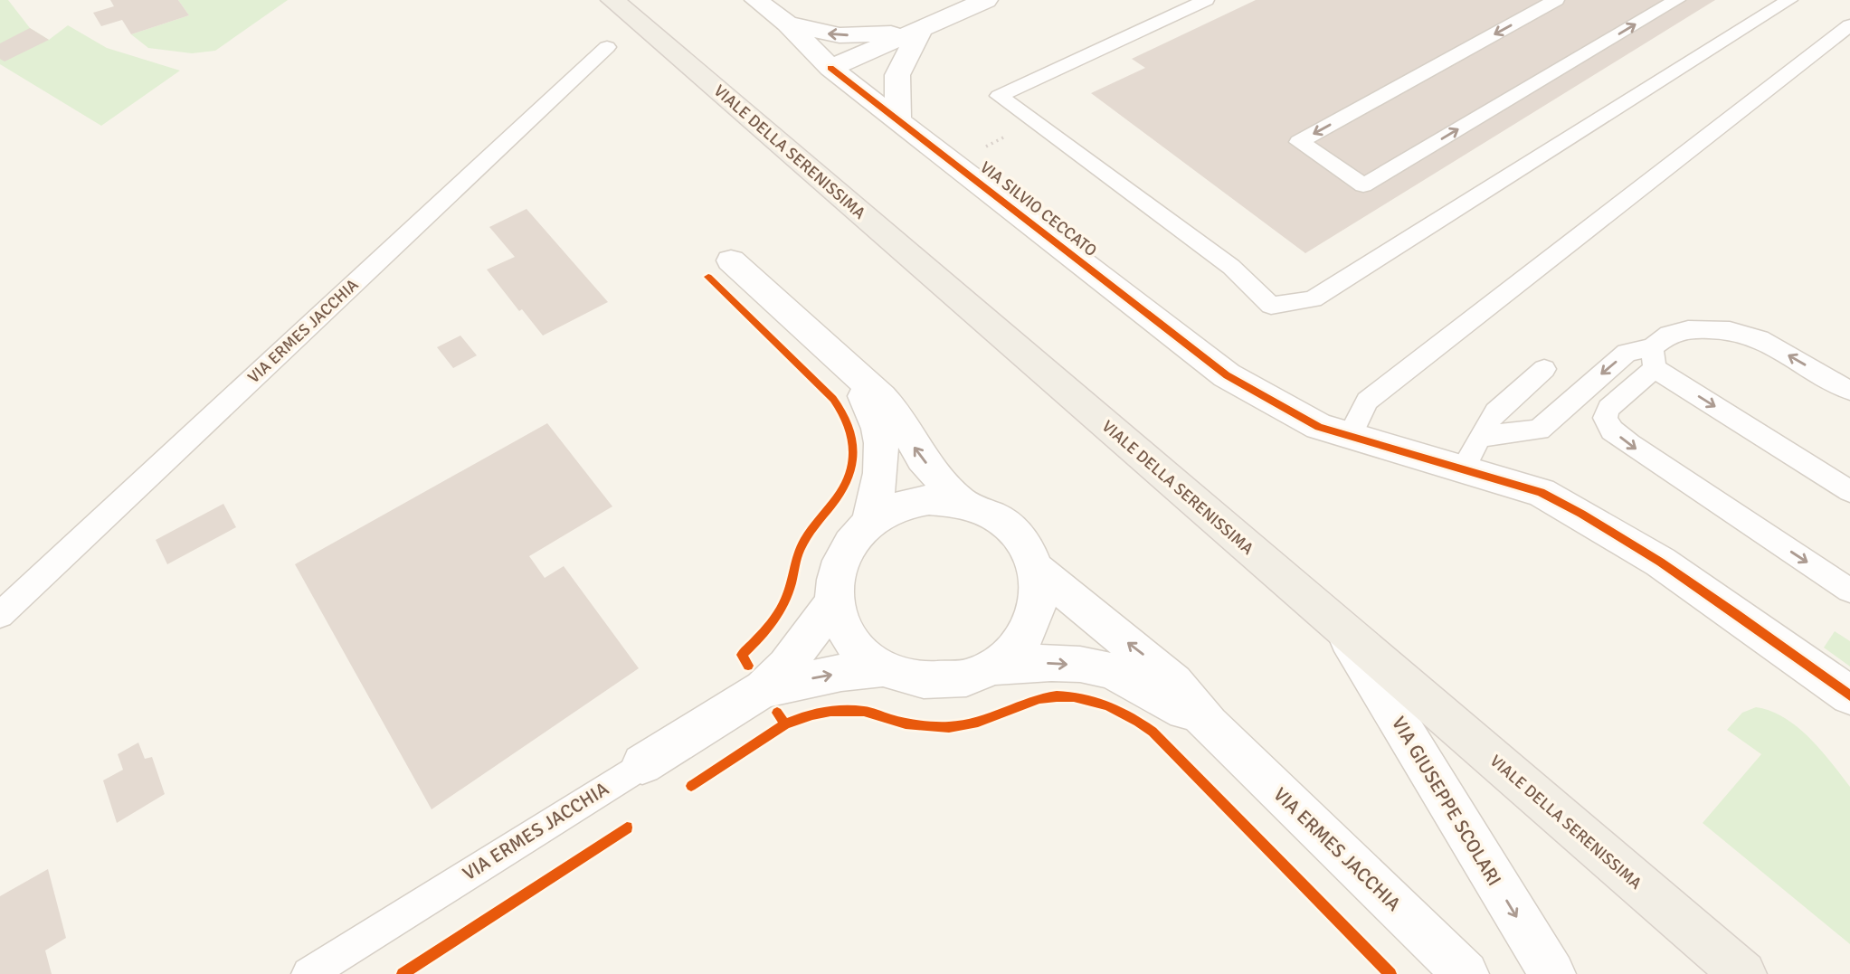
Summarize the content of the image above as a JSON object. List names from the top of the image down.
{
  "streets": {
    "main road": ["VIALE DELLA SERENISSIMA"],
    "street": ["VIA SILVIO CECCATO", "VIA ERMES JACCHIA", "VIA GIUSEPPE SCOLARI"]
  },
  "crossings": [
    ["VIALE DELLA SERENISSIMA", "VIA GIUSEPPE SCOLARI"]
  ],
  "one_way": ["VIA GIUSEPPE SCOLARI"]
}
